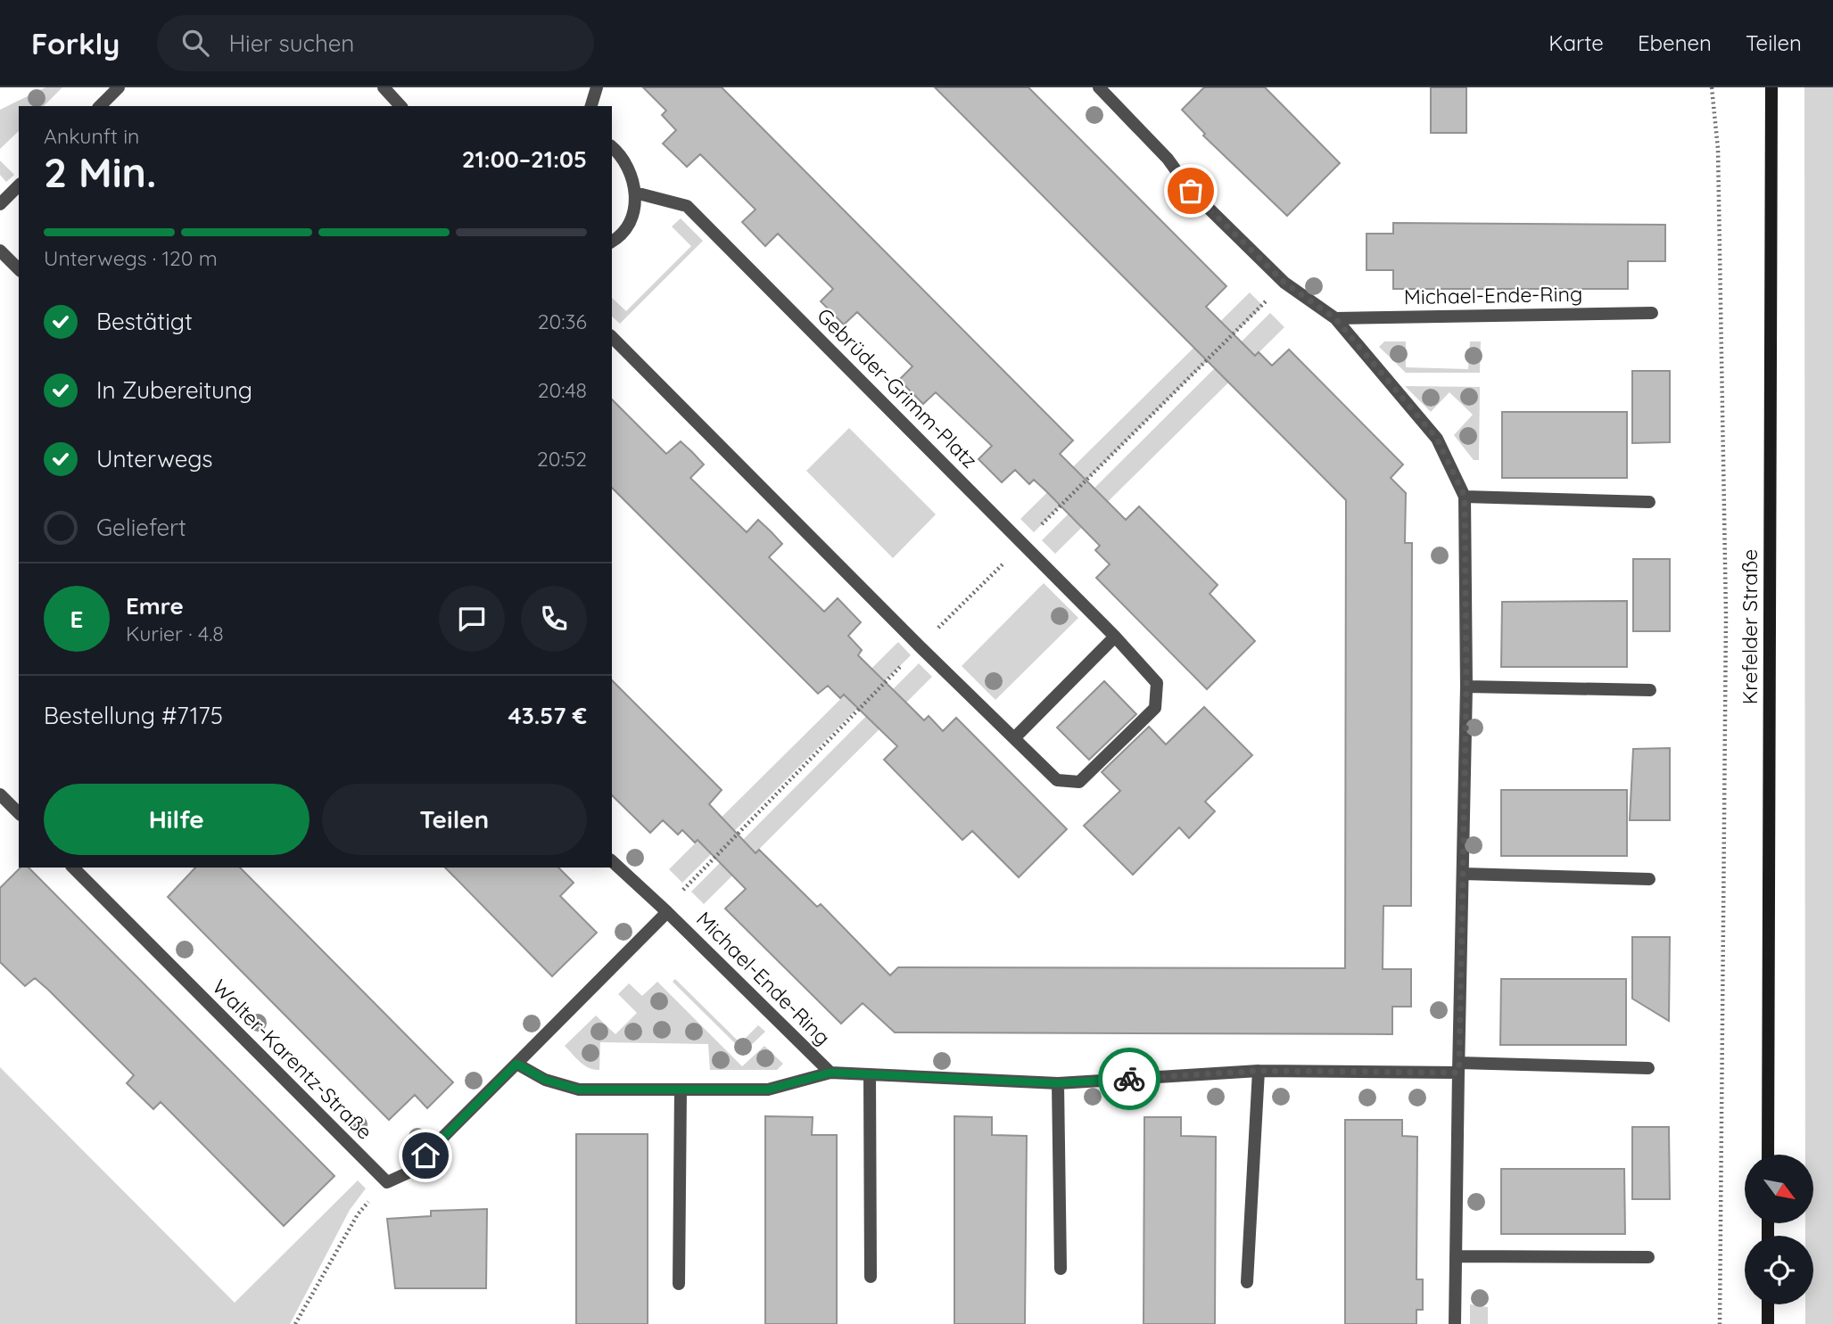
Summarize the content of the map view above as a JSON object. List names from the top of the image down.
{
  "streets": {
    "main road": ["Krefelder Straße"],
    "street": ["Michael-Ende-Ring", "Gebrüder-Grimm-Platz", "Walter-Karentz-Straße"]
  },
  "north": "bottom right",
  "page": {
    "header": "Forkly",
    "search": "Hier suchen",
    "nav": ["Karte", "Ebenen", "Teilen"],
    "heading": ["2 Min.", "Ankunft in", "21:00–21:05"],
    "panel": [
      "Emre",
      "Kurier · 4.8",
      "Bestellung #7175",
      "43.57 €"
    ],
    "bar": "Unterwegs · 120 m",
    "list": [
      ["Bestätigt", "20:36"],
      ["In Zubereitung", "20:48"],
      ["Unterwegs", "20:52"],
      "Geliefert"
    ],
    "round": "E",
    "buttons": ["Hilfe", "Teilen"]
  }
}
